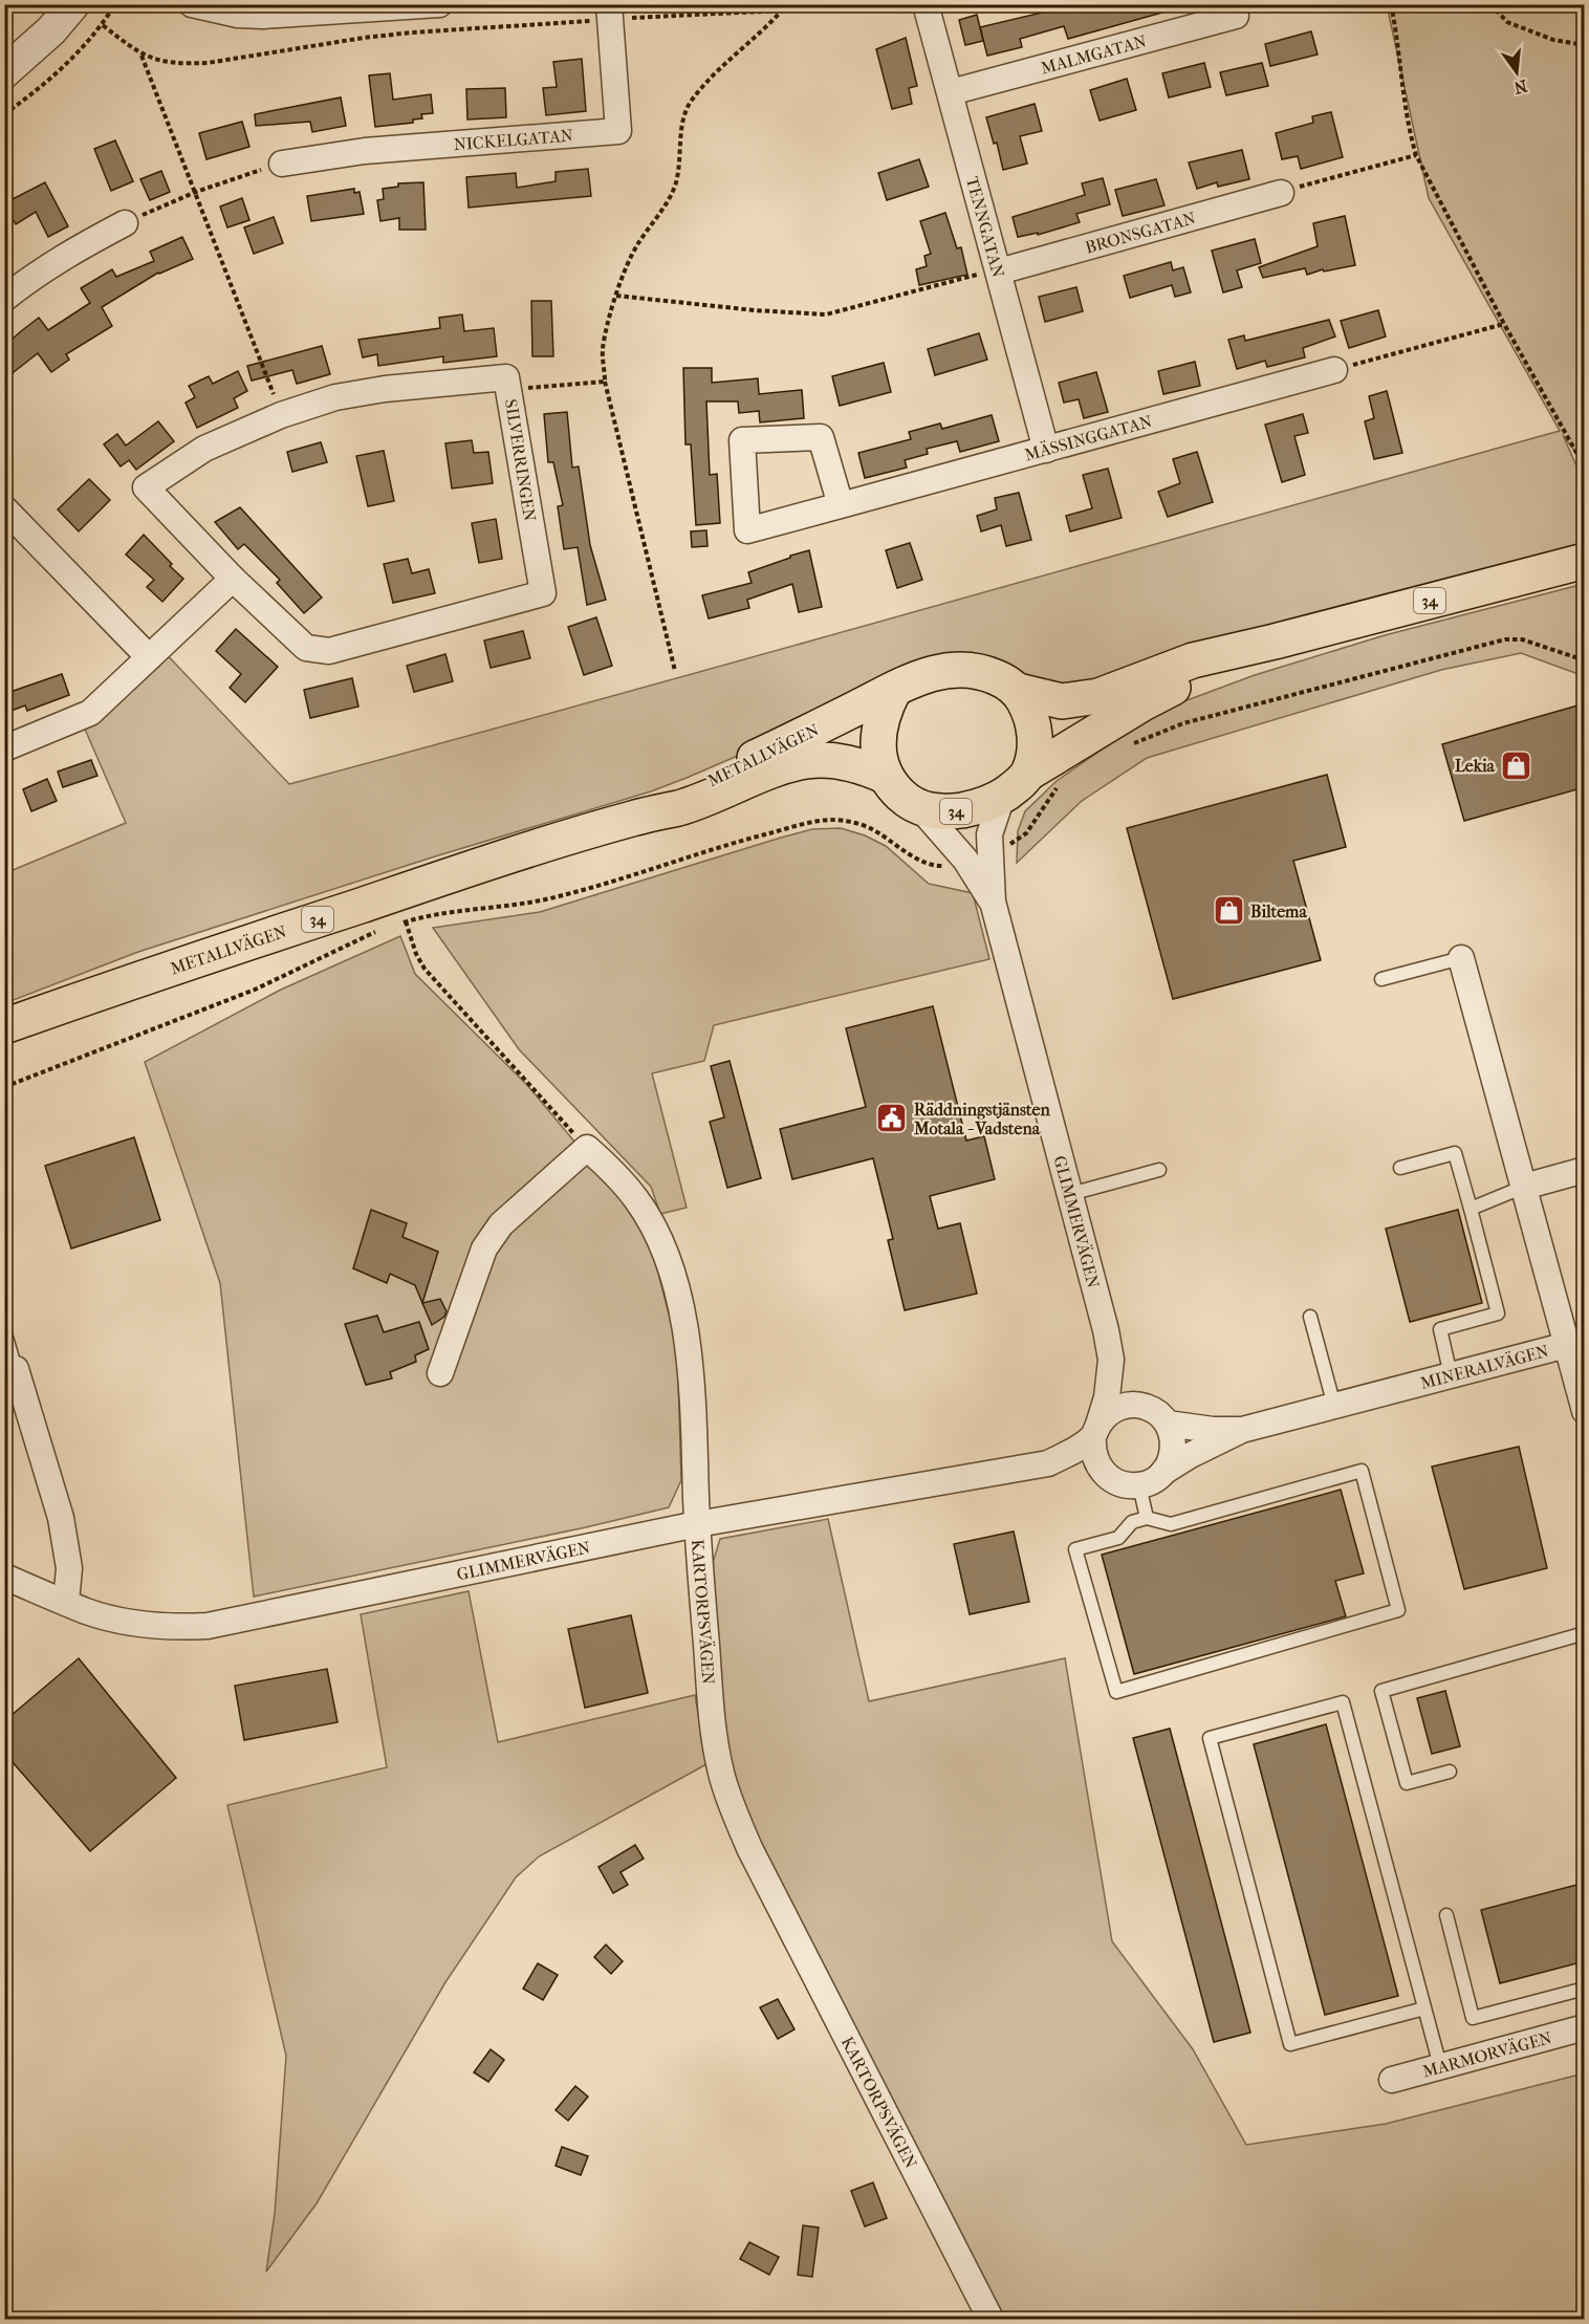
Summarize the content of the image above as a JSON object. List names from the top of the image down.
{
  "streets": {
    "main road": ["34", "METALLVÄGEN"],
    "street": [
      "MALMGATAN",
      "NICKELGATAN",
      "TENNGATAN",
      "BRONSGATAN",
      "MÄSSINGGATAN",
      "SILVERRINGEN",
      "GLIMMERVÄGEN",
      "MINERALVÄGEN",
      "KARTORPSVÄGEN",
      "MARMORVÄGEN"
    ]
  },
  "crossings": [
    ["MALMGATAN", "TENNGATAN"],
    ["TENNGATAN", "BRONSGATAN"],
    ["TENNGATAN", "MÄSSINGGATAN"],
    ["34", "METALLVÄGEN"],
    ["34", "GLIMMERVÄGEN"],
    ["METALLVÄGEN", "GLIMMERVÄGEN"],
    ["GLIMMERVÄGEN", "MINERALVÄGEN"],
    ["GLIMMERVÄGEN", "KARTORPSVÄGEN"]
  ],
  "places": {
    "shop": ["Lekia", "Biltema"],
    "public building": ["Räddningstjänsten Motala - Vadstena"]
  },
  "north": "bottom"
}
